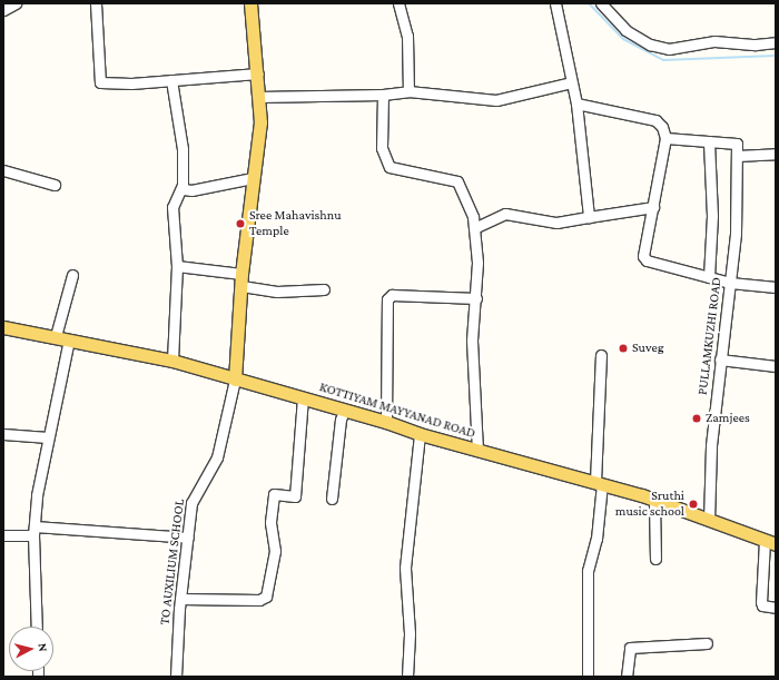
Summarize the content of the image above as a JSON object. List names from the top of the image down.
{
  "streets": {
    "main road": ["KOTTIYAM MAYYANAD ROAD"],
    "street": ["PULLAMKUZHI ROAD", "TO AUXILIUM SCHOOL"]
  },
  "crossings": [
    ["PULLAMKUZHI ROAD", "KOTTIYAM MAYYANAD ROAD"],
    ["KOTTIYAM MAYYANAD ROAD", "TO AUXILIUM SCHOOL"]
  ],
  "places": [
    "Sree Mahavishnu Temple",
    "Suveg",
    "Zamjees",
    "Sruthi music school"
  ],
  "north": "right"
}
